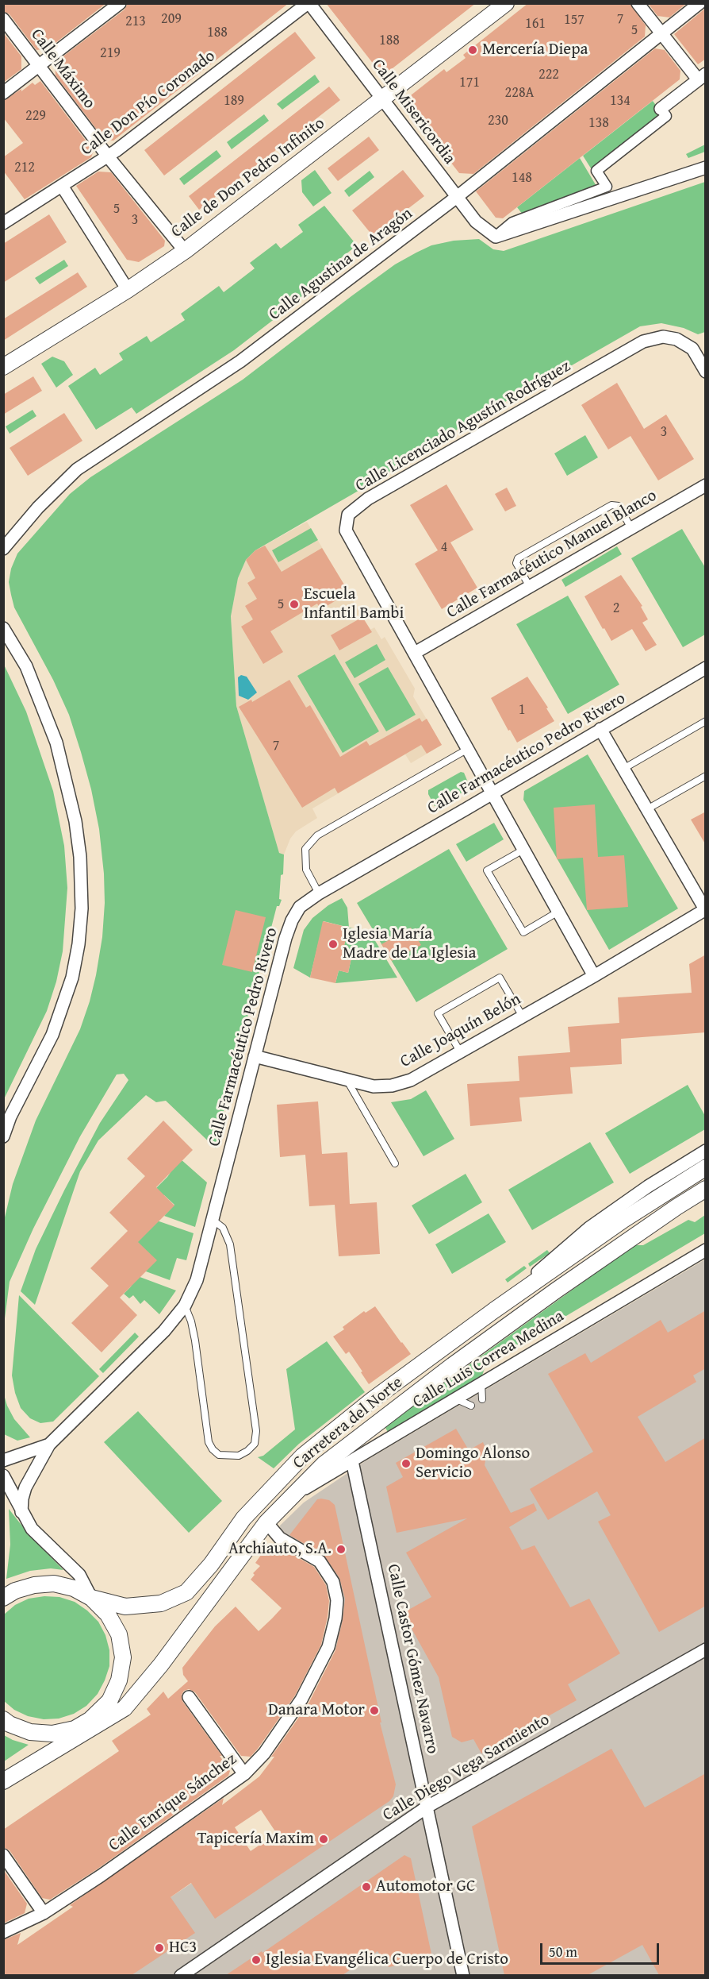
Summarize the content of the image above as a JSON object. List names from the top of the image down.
{
  "streets": {
    "street": [
      "Calle Máximo",
      "Calle Don Pío Coronado",
      "Calle Misericordia",
      "Calle de Don Pedro Infinito",
      "Calle Agustina de Aragón",
      "Calle Licenciado Agustín Rodríguez",
      "Calle Farmacéutico Manuel Blanco",
      "Calle Farmacéutico Pedro Rivero",
      "Calle Joaquín Belón",
      "Calle Luis Correa Medina",
      "Carretera del Norte",
      "Calle Castor Gómez Navarro",
      "Calle Diego Vega Sarmiento",
      "Calle Enrique Sánchez"
    ]
  },
  "crossings": [
    ["Calle Máximo", "Calle Don Pío Coronado"],
    ["Calle Máximo", "Calle de Don Pedro Infinito"],
    ["Calle Don Pío Coronado", "Calle Misericordia"],
    ["Calle Misericordia", "Calle de Don Pedro Infinito"],
    ["Calle Misericordia", "Calle Agustina de Aragón"],
    ["Calle Licenciado Agustín Rodríguez", "Calle Farmacéutico Manuel Blanco"],
    ["Calle Licenciado Agustín Rodríguez", "Calle Farmacéutico Pedro Rivero"],
    ["Calle Farmacéutico Pedro Rivero", "Calle Joaquín Belón"],
    ["Calle Luis Correa Medina", "Carretera del Norte"],
    ["Calle Luis Correa Medina", "Calle Castor Gómez Navarro"],
    ["Carretera del Norte", "Calle Enrique Sánchez"],
    ["Calle Castor Gómez Navarro", "Calle Diego Vega Sarmiento"]
  ],
  "places": [
    "Mercería Diepa",
    "Escuela Infantil Bambi",
    "Iglesia María Madre de La Iglesia",
    "Domingo Alonso Servicio",
    "Archiauto, S.A.",
    "Danara Motor",
    "Tapicería Maxim",
    "Automotor GC",
    "HC3",
    "Iglesia Evangélica Cuerpo de Cristo"
  ],
  "house_numbers": [
    "209",
    "7",
    "157",
    "213",
    "161",
    "5",
    "188",
    "188",
    "219",
    "222",
    "171",
    "228A",
    "189",
    "134",
    "229",
    "230",
    "138",
    "212",
    "148",
    "5",
    "3",
    "3",
    "4",
    "5",
    "2",
    "1",
    "7"
  ],
  "scale_bar": "50 m"
}
